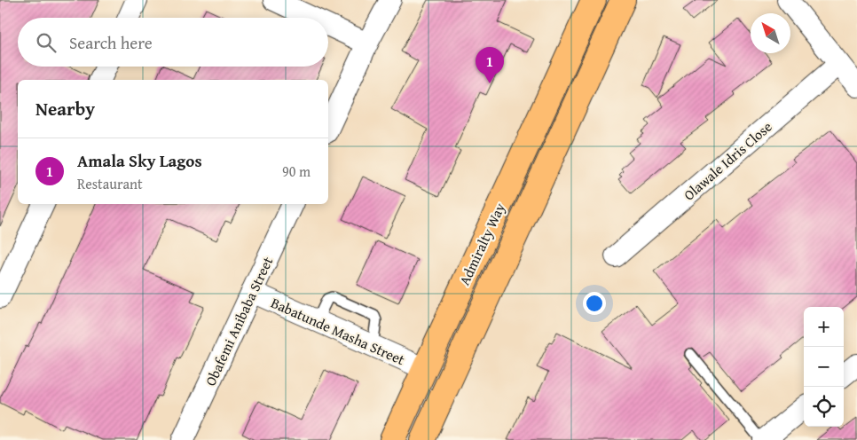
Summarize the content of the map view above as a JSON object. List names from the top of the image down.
{
  "streets": {
    "main road": ["Admiralty Way"],
    "street": ["Olawale Idris Close", "Obafemi Anibaba Street", "Babatunde Masha Street"]
  },
  "crossings": [
    ["Admiralty Way", "Babatunde Masha Street"],
    ["Obafemi Anibaba Street", "Babatunde Masha Street"]
  ],
  "north": "top left",
  "page": {
    "search": "Search here",
    "pins": "1",
    "heading": "Nearby",
    "list": [
      {
        "mark": "1",
        "name": "Amala Sky Lagos",
        "note": "Restaurant",
        "value": "90 m"
      }
    ],
    "map_buttons": ["+", "−"]
  }
}
